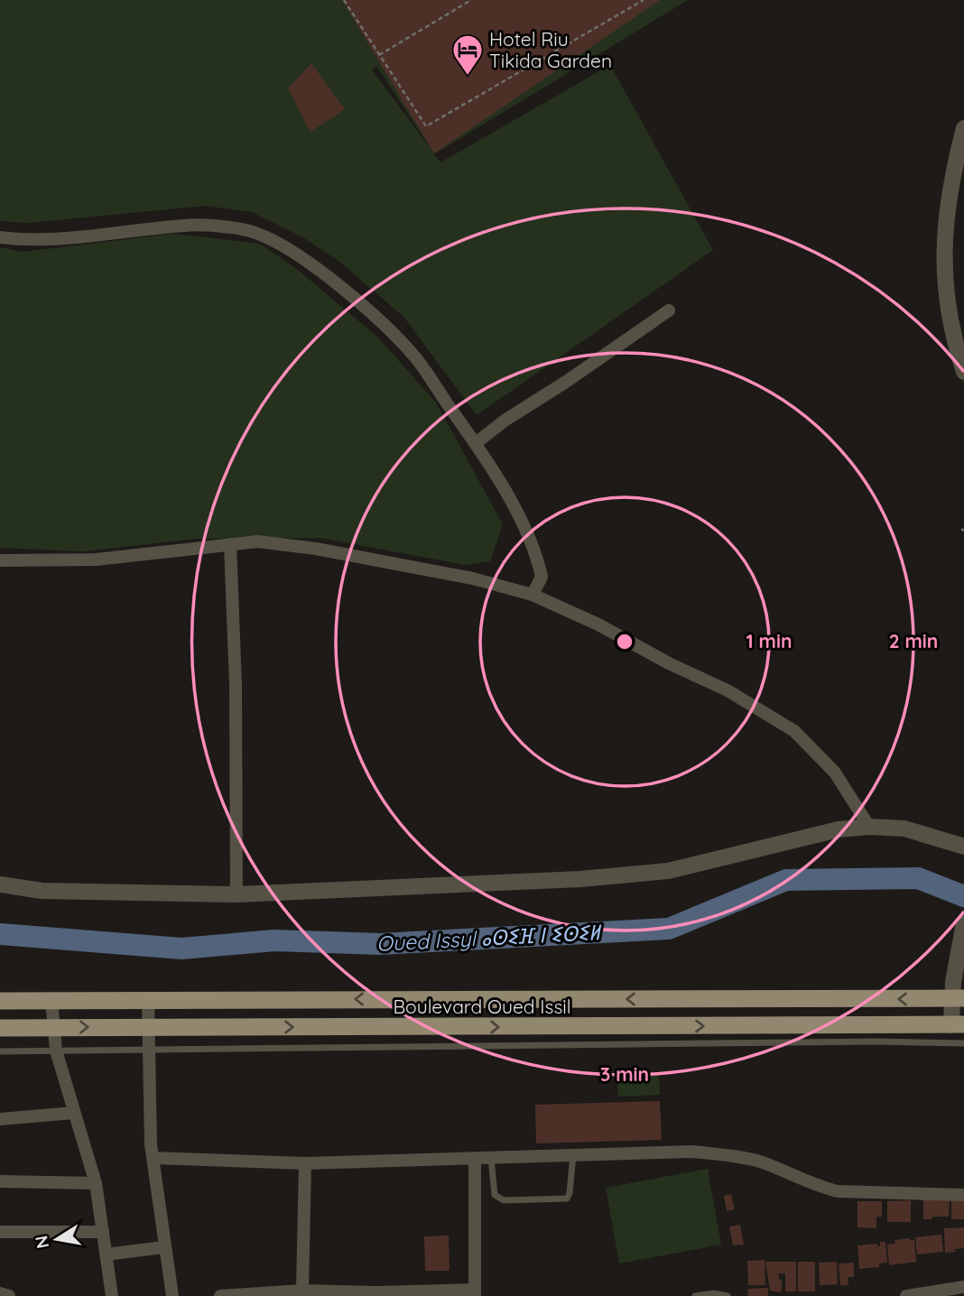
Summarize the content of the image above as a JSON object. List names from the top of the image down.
{
  "streets": {
    "main road": ["Boulevard Oued Issil"]
  },
  "water": ["Oued Issyl ⴰⵙⵉⴼ ⵏ ⵉⵙⵉⵍ"],
  "places": {
    "hotel": ["Hotel Riu Tikida Garden"]
  },
  "north": "left",
  "rings": ["1 min", "2 min", "3 min"]
}
